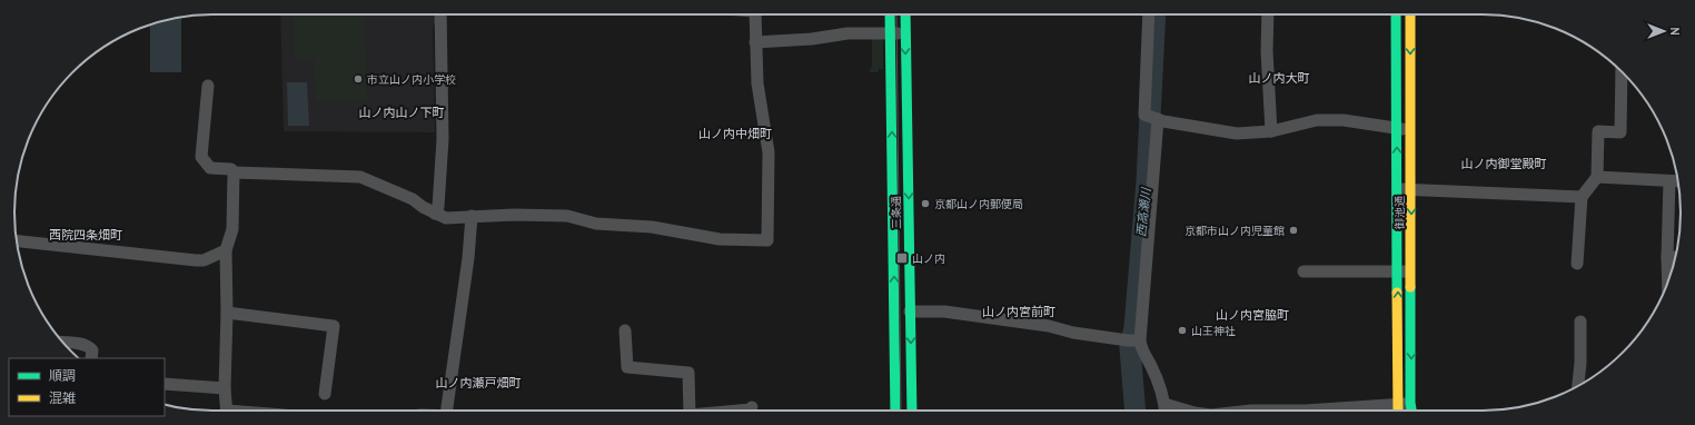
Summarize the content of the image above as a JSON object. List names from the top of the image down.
{
  "streets": {
    "street": ["三条通", "御池通"]
  },
  "districts": [
    "山ノ内大町",
    "山ノ内山ノ下町",
    "山ノ内中畑町",
    "山ノ内御堂殿町",
    "西院四条畑町",
    "山ノ内宮前町",
    "山ノ内宮脇町",
    "山ノ内瀬戸畑町"
  ],
  "water": ["西高瀬川"],
  "places": {
    "other": [
      "市立山ノ内小学校",
      "京都山ノ内郵便局",
      "京都市山ノ内児童館",
      "山王神社"
    ],
    "transit": ["山ノ内"]
  },
  "legend": ["順調", "混雑"],
  "north": "right"
}
